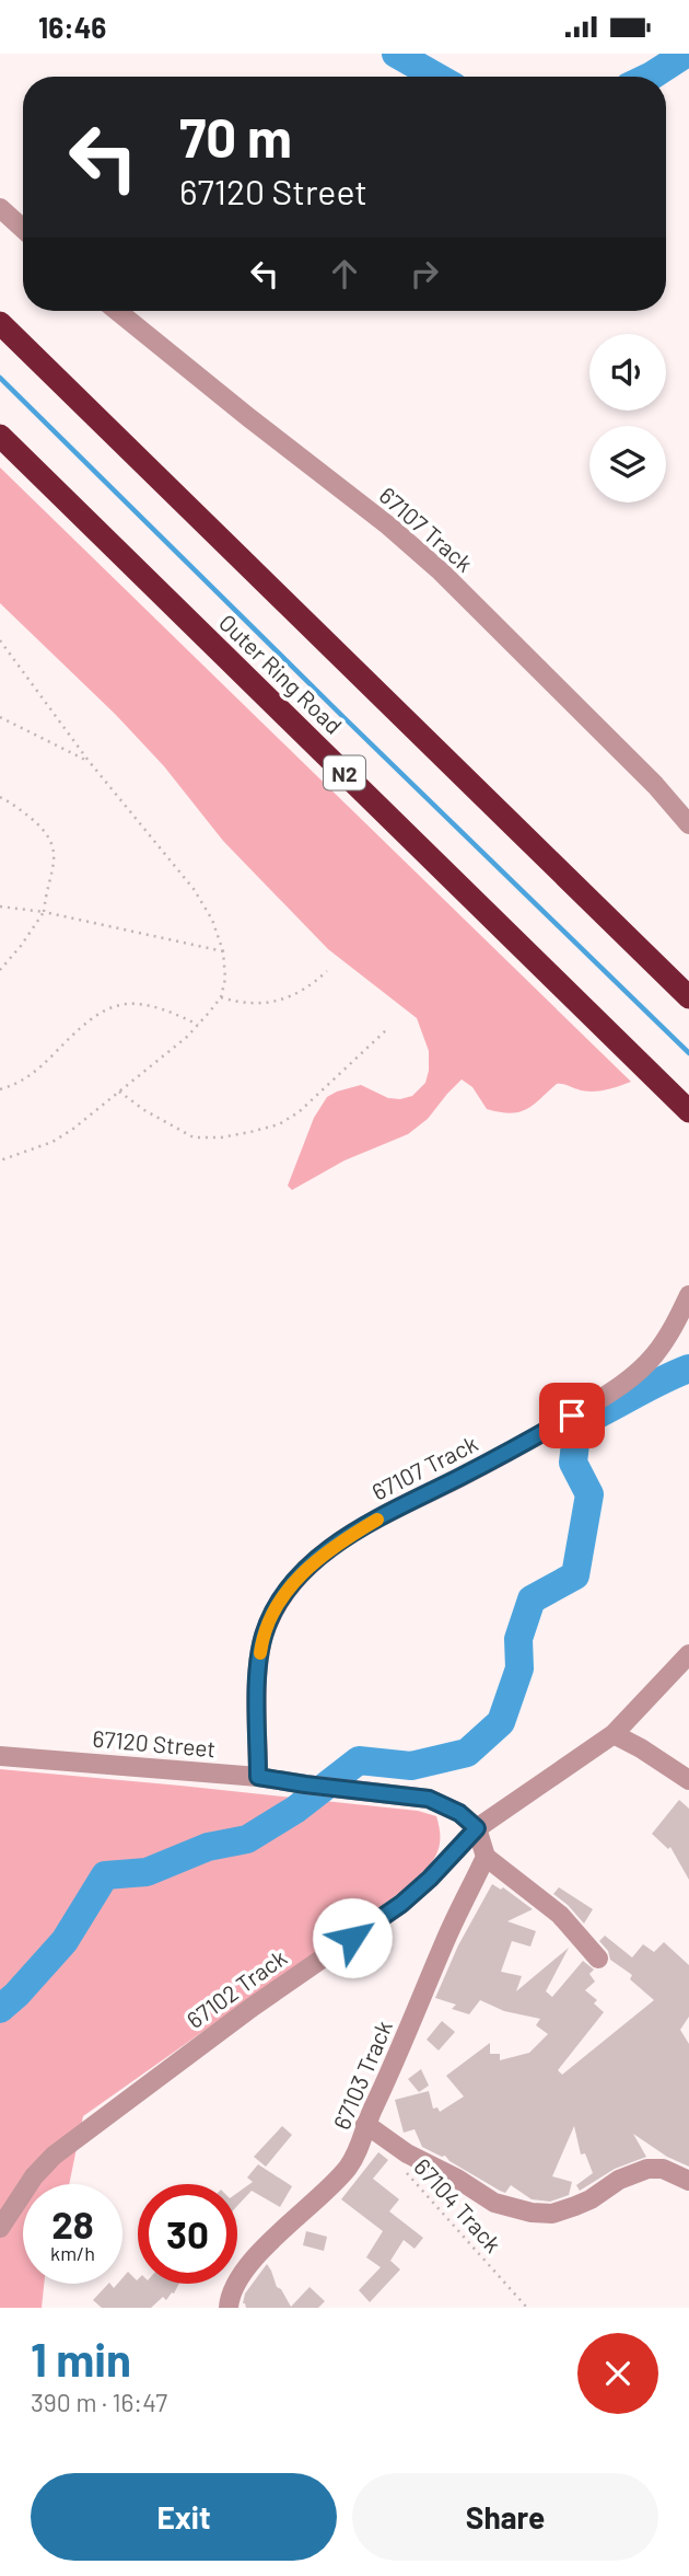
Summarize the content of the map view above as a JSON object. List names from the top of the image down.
{
  "streets": {
    "highway": ["Outer Ring Road", "N2"],
    "street": [
      "67107 Track",
      "67120 Street",
      "67102 Track",
      "67103 Track"
    ],
    "path": ["67104 Track"]
  },
  "crossings": [
    ["67107 Track", "67120 Street"],
    ["67120 Street", "67102 Track"]
  ],
  "page": {
    "status": "16:46",
    "turn": ["70 m", "67120 Street"],
    "speed": "28 km/h",
    "limit": "30",
    "heading": ["1 min", "390 m · 16:47"],
    "buttons": ["Exit", "Share"]
  }
}
